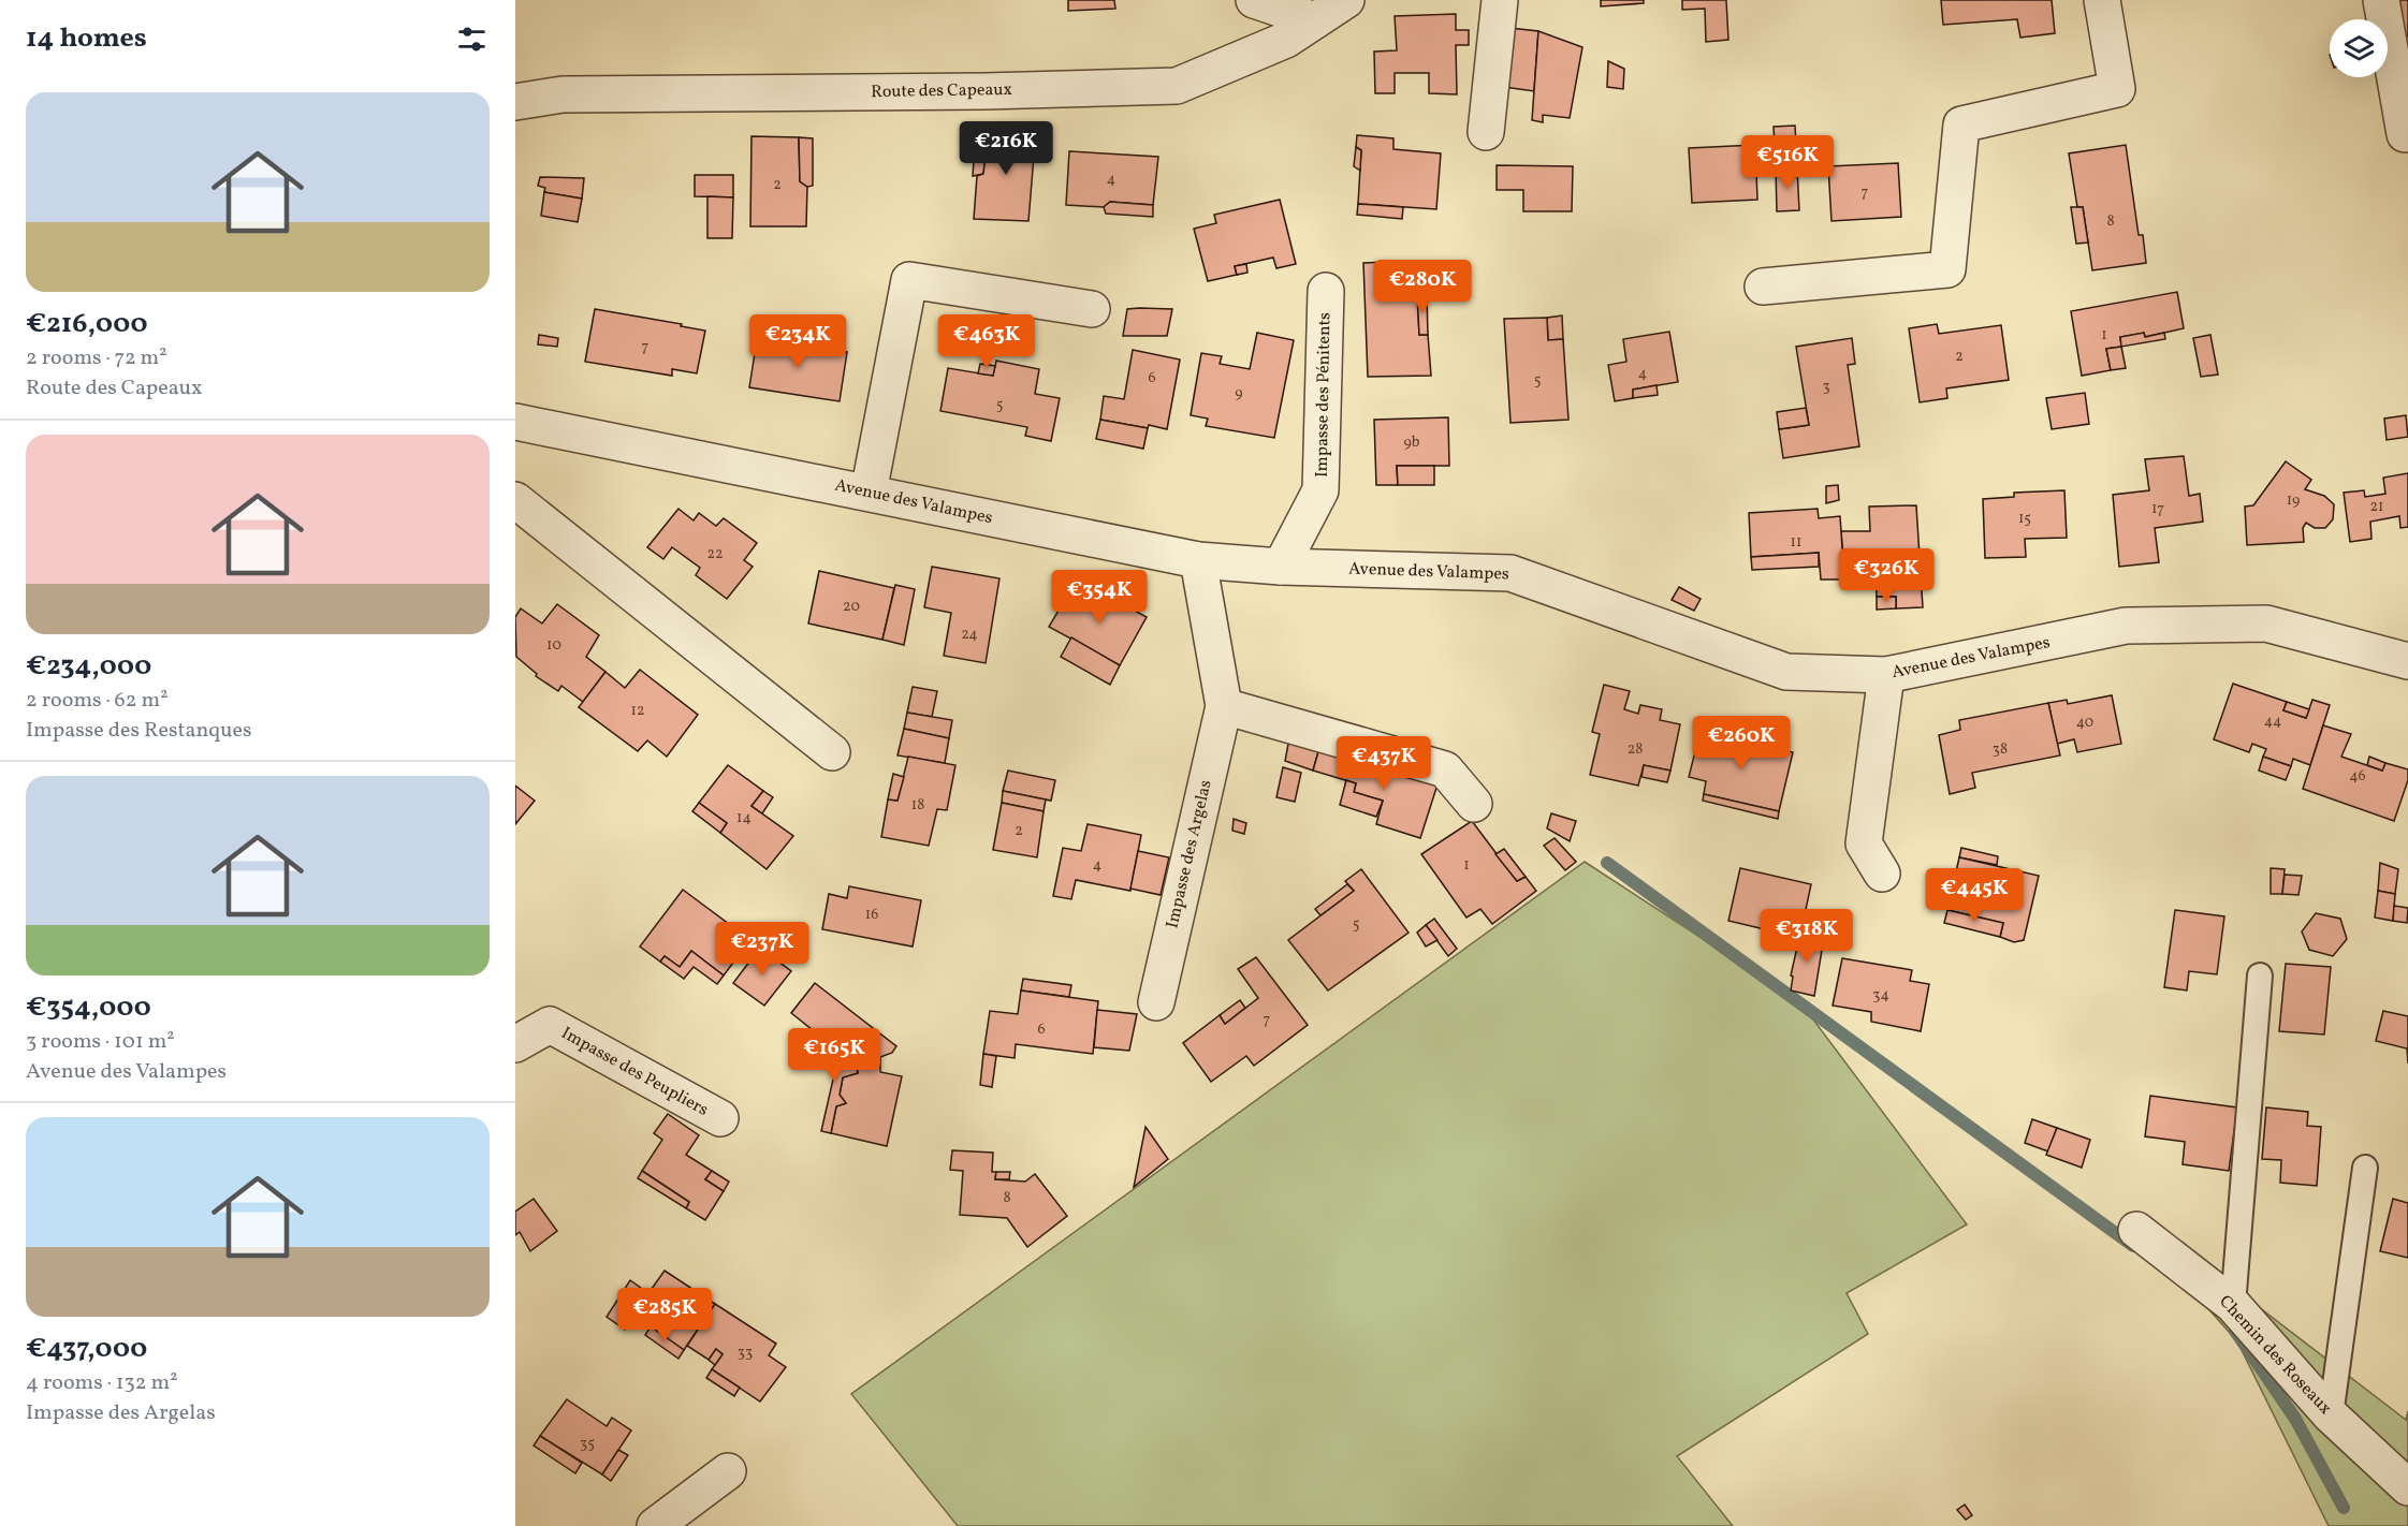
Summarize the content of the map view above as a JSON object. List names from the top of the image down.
{
  "streets": {
    "street": [
      "Route des Capeaux",
      "Impasse des Pénitents",
      "Avenue des Valampes",
      "Impasse des Argelas",
      "Impasse des Peupliers",
      "Chemin des Roseaux"
    ]
  },
  "crossings": [
    ["Impasse des Pénitents", "Avenue des Valampes"],
    ["Avenue des Valampes", "Impasse des Argelas"]
  ],
  "house_numbers": [
    "4",
    "2",
    "7",
    "8",
    "1",
    "7",
    "2",
    "4",
    "6",
    "5",
    "3",
    "9",
    "5",
    "9b",
    "19",
    "21",
    "17",
    "15",
    "11",
    "22",
    "20",
    "24",
    "10",
    "12",
    "44",
    "40",
    "28",
    "38",
    "46",
    "18",
    "14",
    "2",
    "4",
    "1",
    "16",
    "5",
    "34",
    "7",
    "6",
    "8",
    "33",
    "35"
  ],
  "page": {
    "heading": "14 homes",
    "list": [
      {
        "name": "€216,000",
        "note": "2 rooms · 72 m² · Route des Capeaux"
      },
      {
        "name": "€234,000",
        "note": "2 rooms · 62 m² · Impasse des Restanques"
      },
      {
        "name": "€354,000",
        "note": "3 rooms · 101 m² · Avenue des Valampes"
      },
      {
        "name": "€437,000",
        "note": "4 rooms · 132 m² · Impasse des Argelas"
      }
    ],
    "price": [
      "€216K",
      "€516K",
      "€280K",
      "€234K",
      "€463K",
      "€326K",
      "€354K",
      "€260K",
      "€437K",
      "€445K",
      "€318K",
      "€237K",
      "€165K",
      "€285K"
    ]
  }
}
